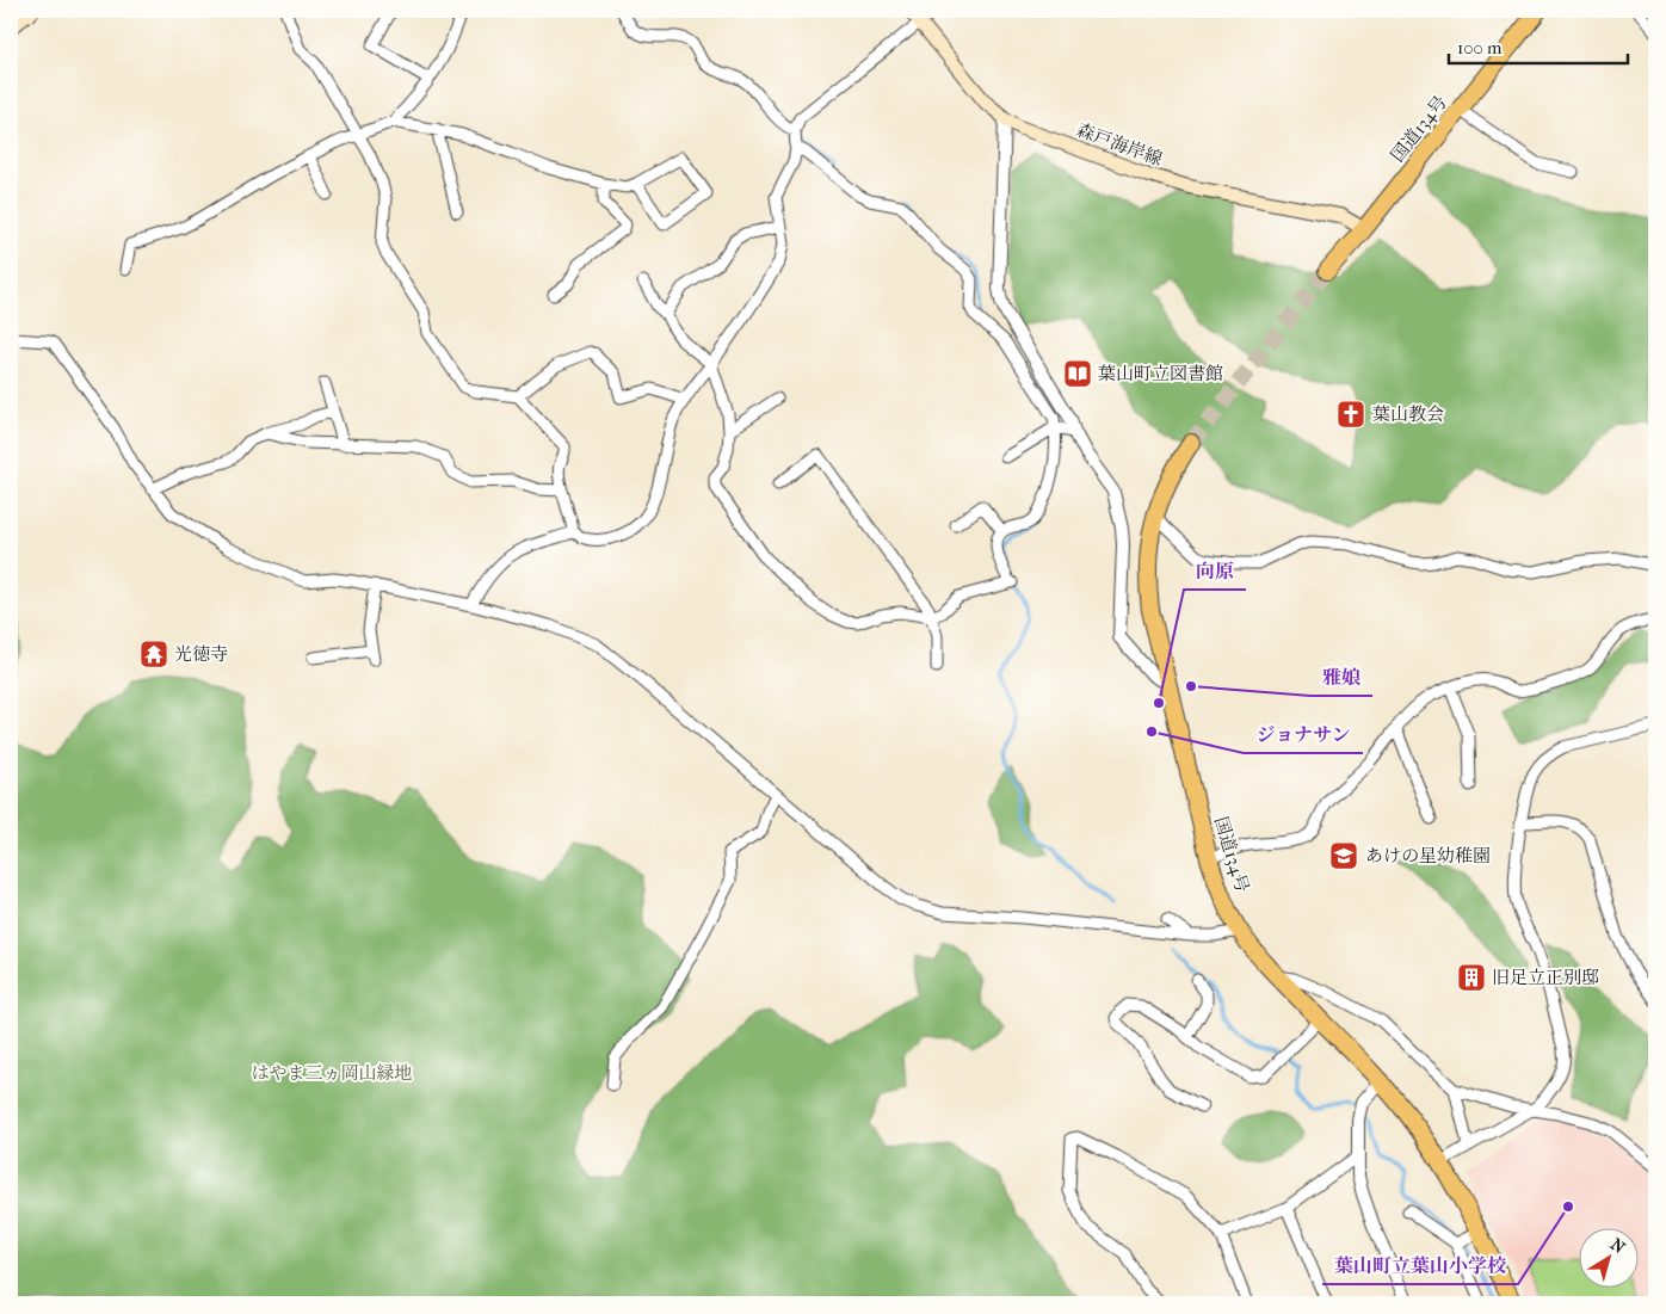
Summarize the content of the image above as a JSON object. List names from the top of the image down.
{
  "streets": {
    "highway": ["国道134号"],
    "main road": ["森戸海岸線"]
  },
  "crossings": [
    ["国道134号", "森戸海岸線"]
  ],
  "parks": ["はやま三ヵ岡山緑地"],
  "places": {
    "library": ["葉山町立図書館"],
    "church": ["葉山教会"],
    "temple": ["光徳寺"],
    "other": [
      "雅娘",
      "向原",
      "ジョナサン",
      "葉山町立葉山小学校"
    ],
    "school or university": ["あけの星幼稚園"],
    "building": ["旧足立正別邸"]
  },
  "scale_bar": "100 m",
  "north": "top right"
}
